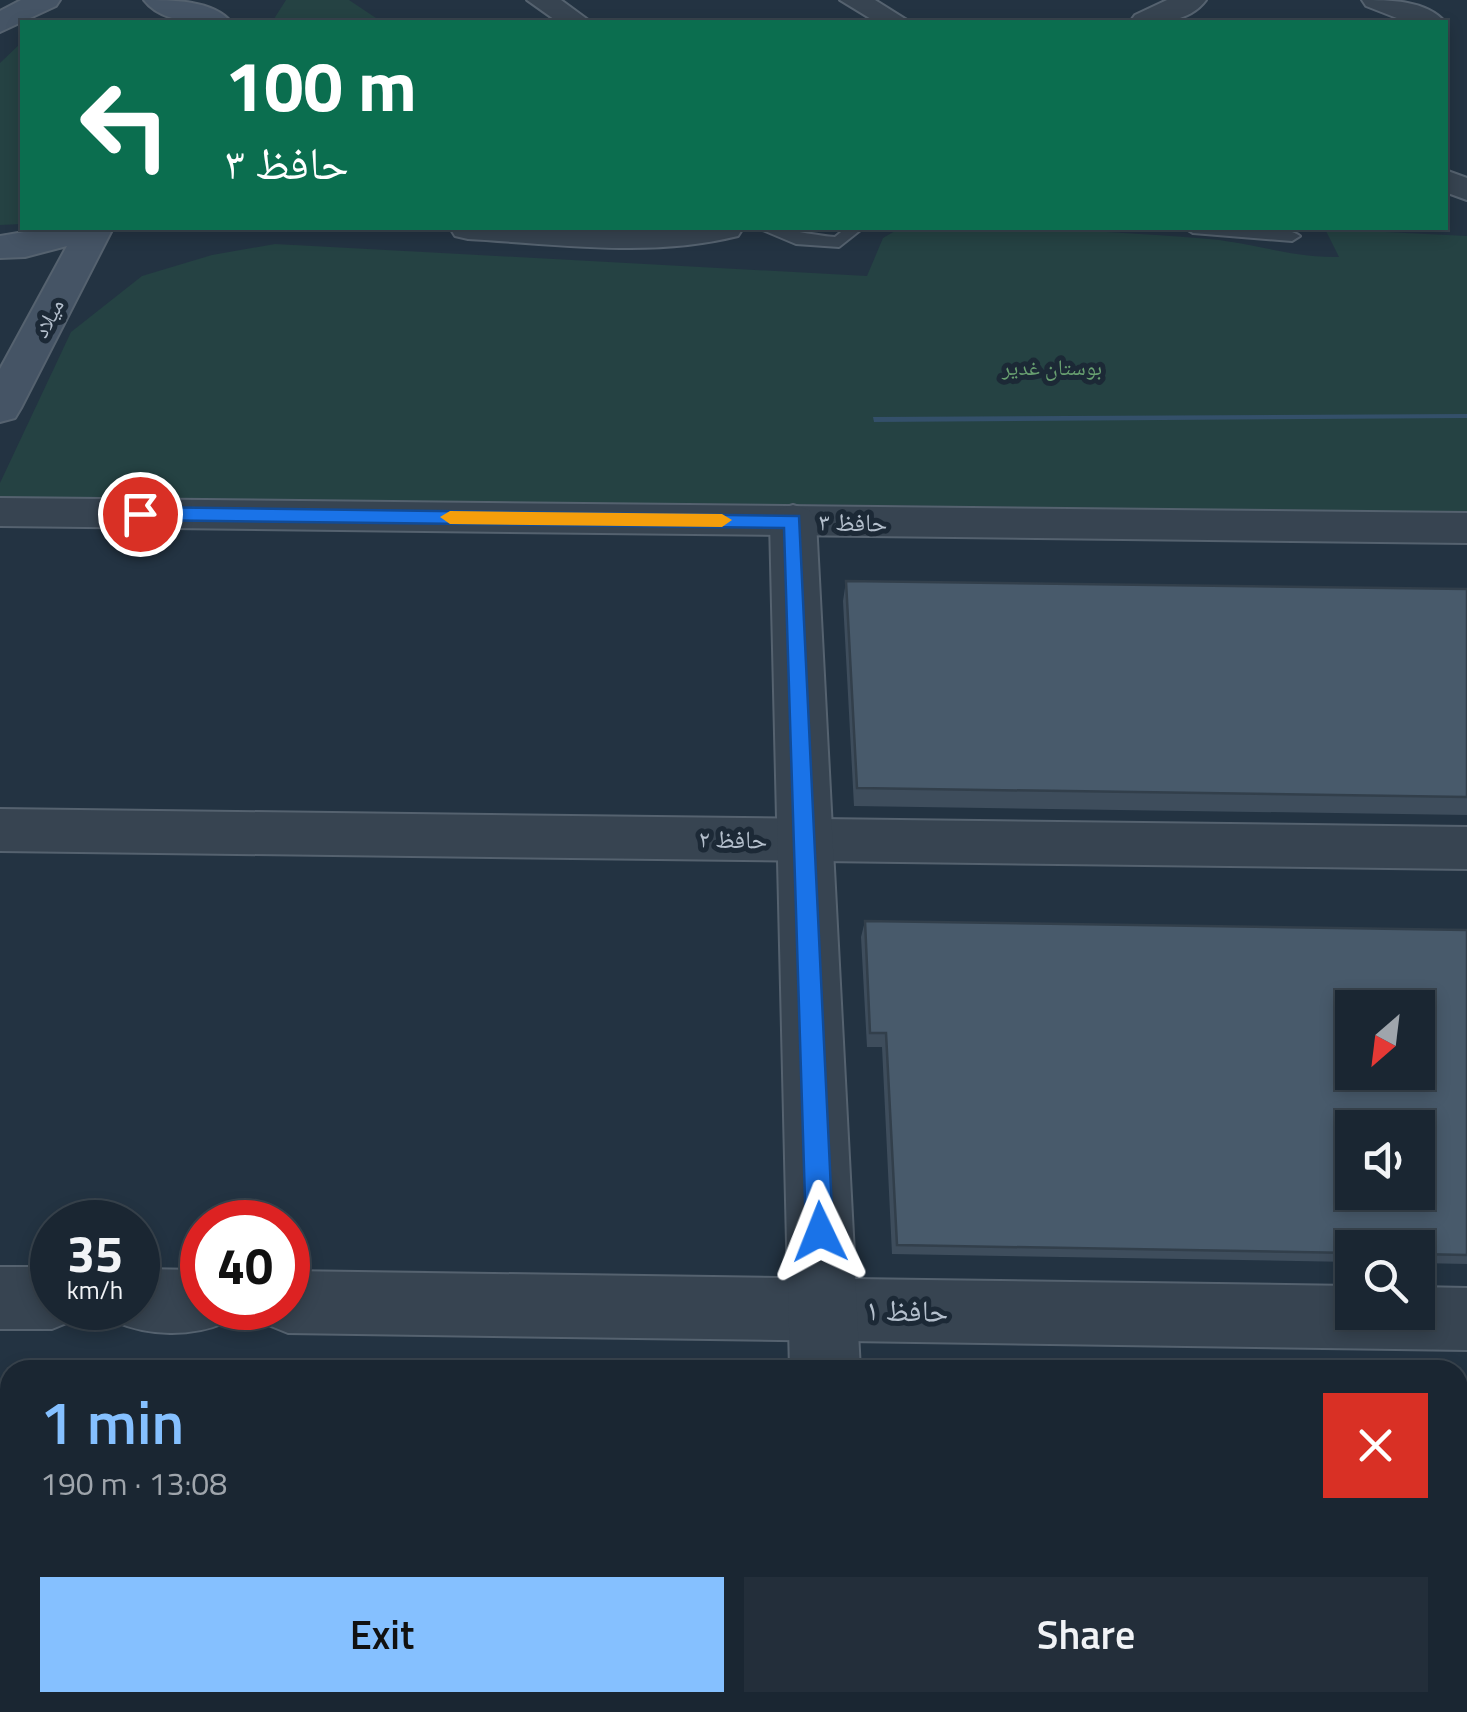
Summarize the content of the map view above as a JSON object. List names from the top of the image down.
{
  "streets": {
    "main road": ["میلاد"],
    "street": ["حافظ ۳", "حافظ ۲", "حافظ ۱"]
  },
  "parks": ["بوستان غدیر"],
  "north": "bottom left",
  "page": {
    "turn": ["100 m", "حافظ ۳"],
    "speed": "35 km/h",
    "limit": "40",
    "heading": ["1 min", "190 m · 13:08"],
    "buttons": ["Exit", "Share"]
  }
}
